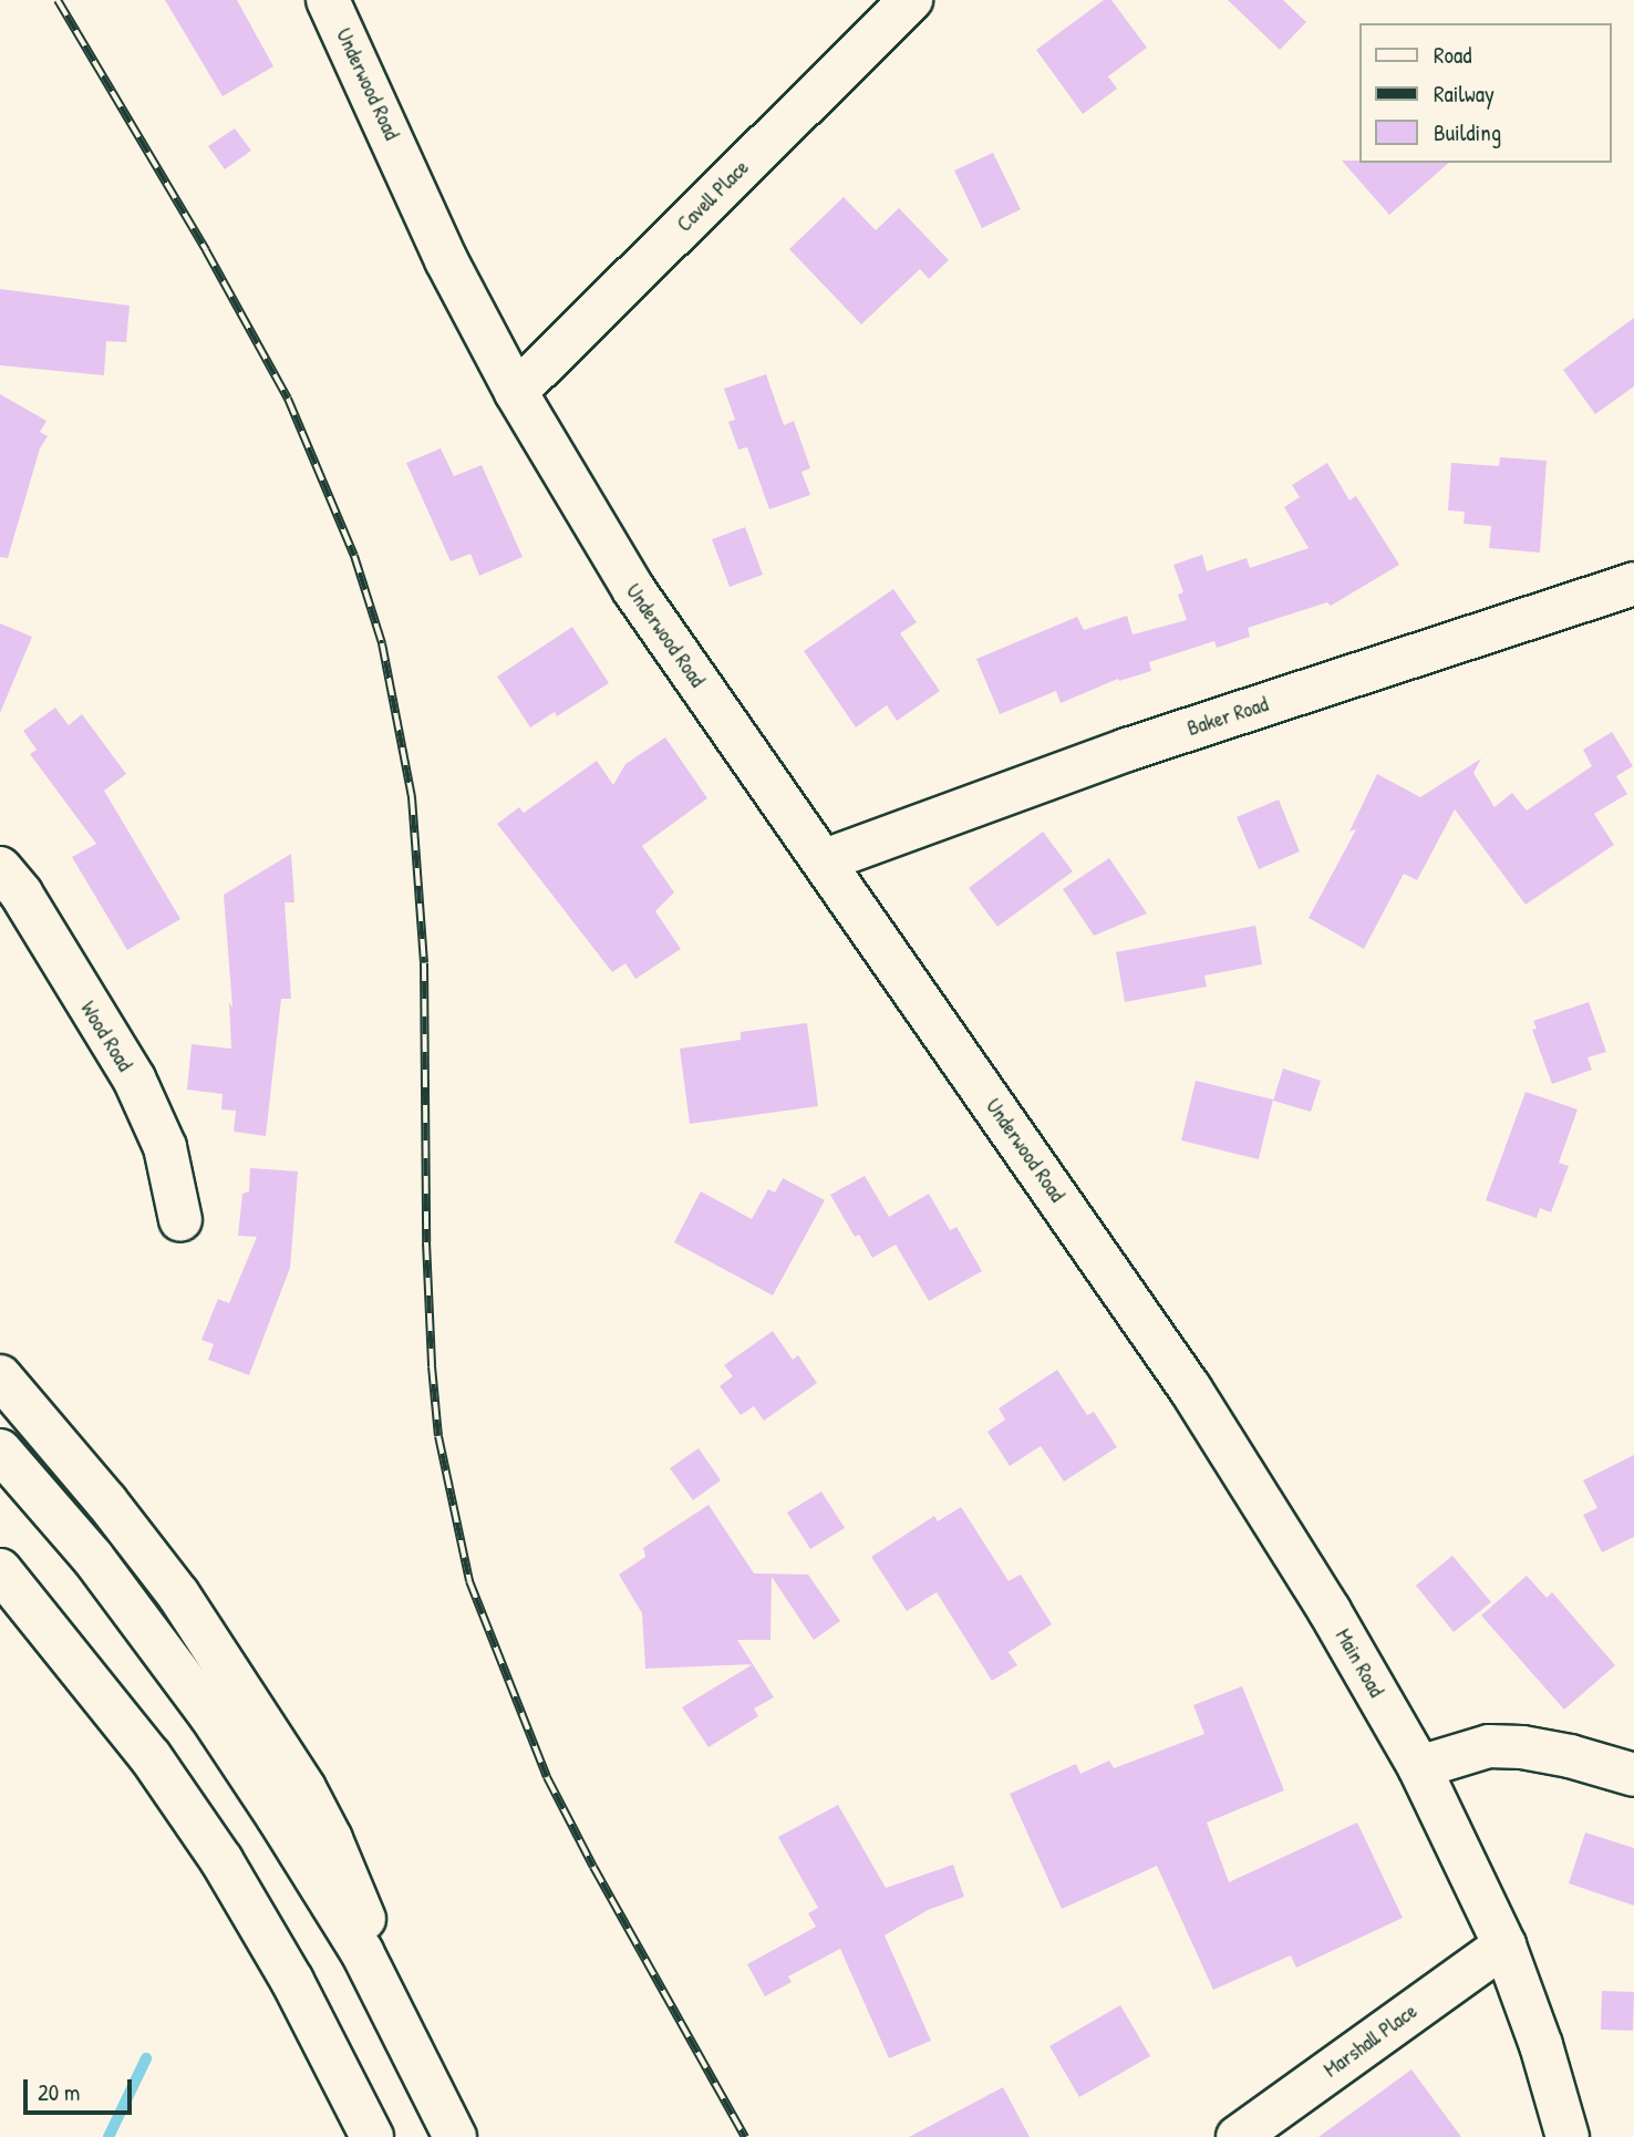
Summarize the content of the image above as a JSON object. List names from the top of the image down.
{
  "streets": {
    "main road": [
      "Underwood Road",
      "Cavell Place",
      "Baker Road",
      "Wood Road",
      "Main Road",
      "Marshall Place"
    ]
  },
  "crossings": [
    ["Underwood Road", "Cavell Place"],
    ["Underwood Road", "Baker Road"],
    ["Underwood Road", "Main Road"],
    ["Main Road", "Marshall Place"]
  ],
  "legend": ["Road", "Railway", "Building"],
  "scale_bar": "20 m"
}
